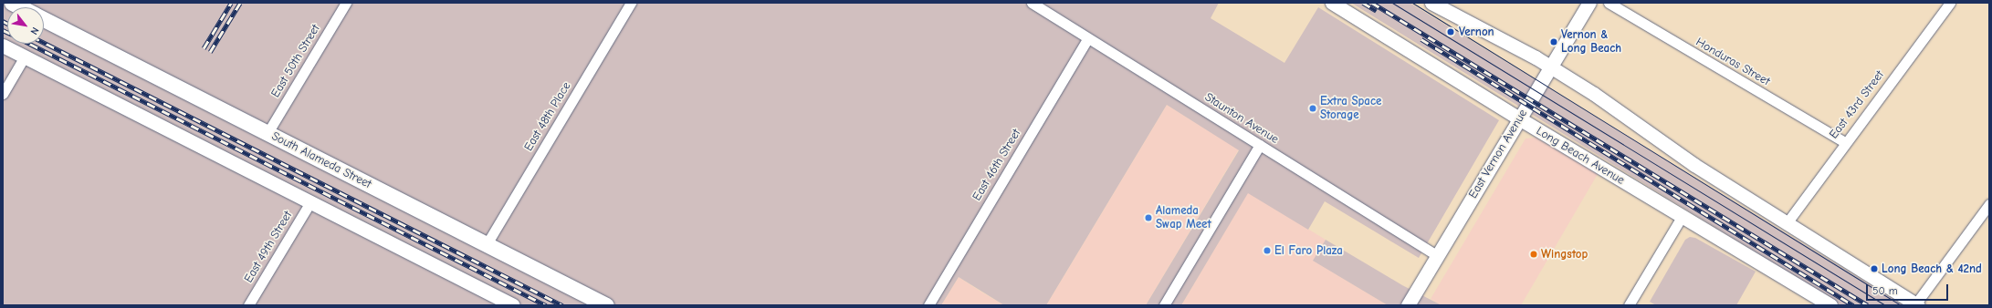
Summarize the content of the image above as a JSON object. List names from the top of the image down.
{
  "streets": {
    "main road": ["East Vernon Avenue", "Long Beach Avenue", "South Alameda Street"],
    "street": [
      "East 50th Street",
      "Honduras Street",
      "East 43rd Street",
      "East 48th Place",
      "Staunton Avenue",
      "East 46th Street",
      "East 49th Street"
    ]
  },
  "crossings": [
    ["East 50th Street", "South Alameda Street"],
    ["Honduras Street", "East 43rd Street"],
    ["East 48th Place", "South Alameda Street"],
    ["Staunton Avenue", "East Vernon Avenue"],
    ["Staunton Avenue", "East 46th Street"],
    ["East Vernon Avenue", "Long Beach Avenue"]
  ],
  "places": [
    "Vernon",
    "Vernon & Long Beach",
    "Extra Space Storage",
    "Alameda Swap Meet",
    "El Faro Plaza",
    "Wingstop",
    "Long Beach & 42nd"
  ],
  "scale_bar": "50 m",
  "north": "bottom right"
}
